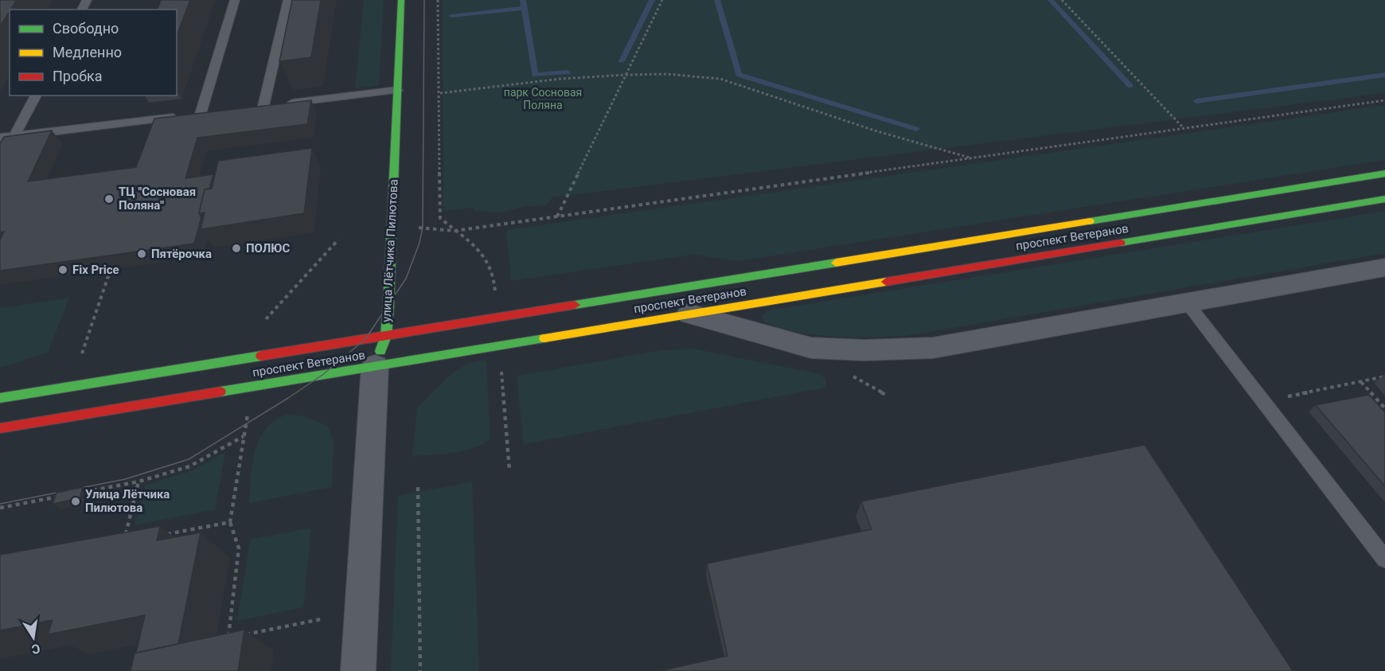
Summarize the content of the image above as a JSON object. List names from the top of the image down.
{
  "streets": {
    "main road": ["проспект Ветеранов", "улица Лётчика Пилютова"]
  },
  "crossings": [
    ["проспект Ветеранов", "улица Лётчика Пилютова"]
  ],
  "parks": ["парк Сосновая Поляна"],
  "places": [
    "ТЦ \"Сосновая Поляна\"",
    "ПОЛЮС",
    "Пятёрочка",
    "Fix Price",
    "Улица Лётчика Пилютова"
  ],
  "legend": ["Свободно", "Медленно", "Пробка"],
  "north": "bottom"
}
